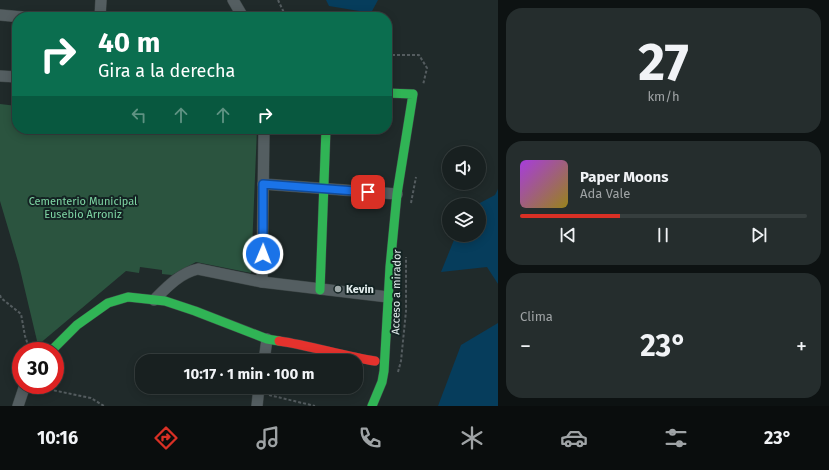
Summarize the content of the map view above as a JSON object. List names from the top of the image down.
{
  "streets": {
    "path": ["Acceso a mirador"]
  },
  "parks": ["Cementerio Municipal Eusebio Arroniz"],
  "places": ["Kevin"],
  "page": {
    "tile": [
      ["27", "km/h"],
      "Clima"
    ],
    "turn": ["40 m", "Gira a la derecha"],
    "song": ["Paper Moons", "Ada Vale"],
    "heat": ["−", "23°", "+"],
    "limit": "30",
    "trip": "10:17 · 1 min · 100 m",
    "tabs": ["10:16", "23°"]
  }
}
